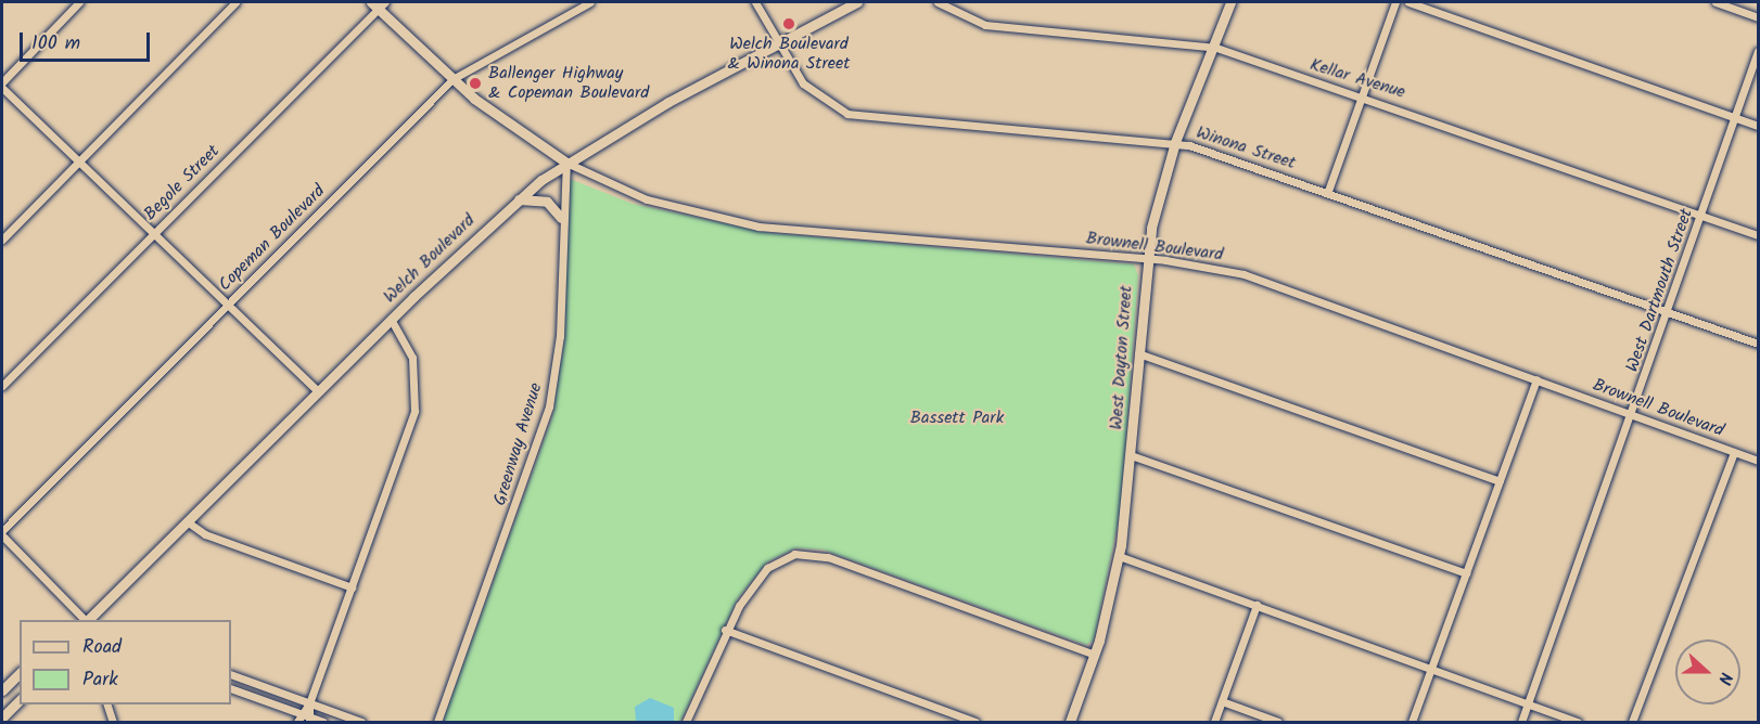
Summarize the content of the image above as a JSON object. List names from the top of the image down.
{
  "streets": {
    "main road": ["Welch Boulevard", "West Dayton Street"],
    "street": [
      "Kellar Avenue",
      "Winona Street",
      "Begole Street",
      "Copeman Boulevard",
      "Brownell Boulevard",
      "West Dartmouth Street",
      "Greenway Avenue"
    ]
  },
  "crossings": [
    ["Kellar Avenue", "West Dartmouth Street"],
    ["Kellar Avenue", "West Dayton Street"],
    ["Winona Street", "Welch Boulevard"],
    ["Winona Street", "West Dartmouth Street"],
    ["Winona Street", "West Dayton Street"],
    ["Brownell Boulevard", "Welch Boulevard"],
    ["Brownell Boulevard", "West Dartmouth Street"],
    ["Brownell Boulevard", "West Dayton Street"],
    ["Brownell Boulevard", "Greenway Avenue"],
    ["Welch Boulevard", "Greenway Avenue"]
  ],
  "parks": ["Bassett Park"],
  "places": ["Welch Boulevard & Winona Street", "Ballenger Highway & Copeman Boulevard"],
  "legend": ["Road", "Park"],
  "scale_bar": "100 m",
  "north": "right"
}
